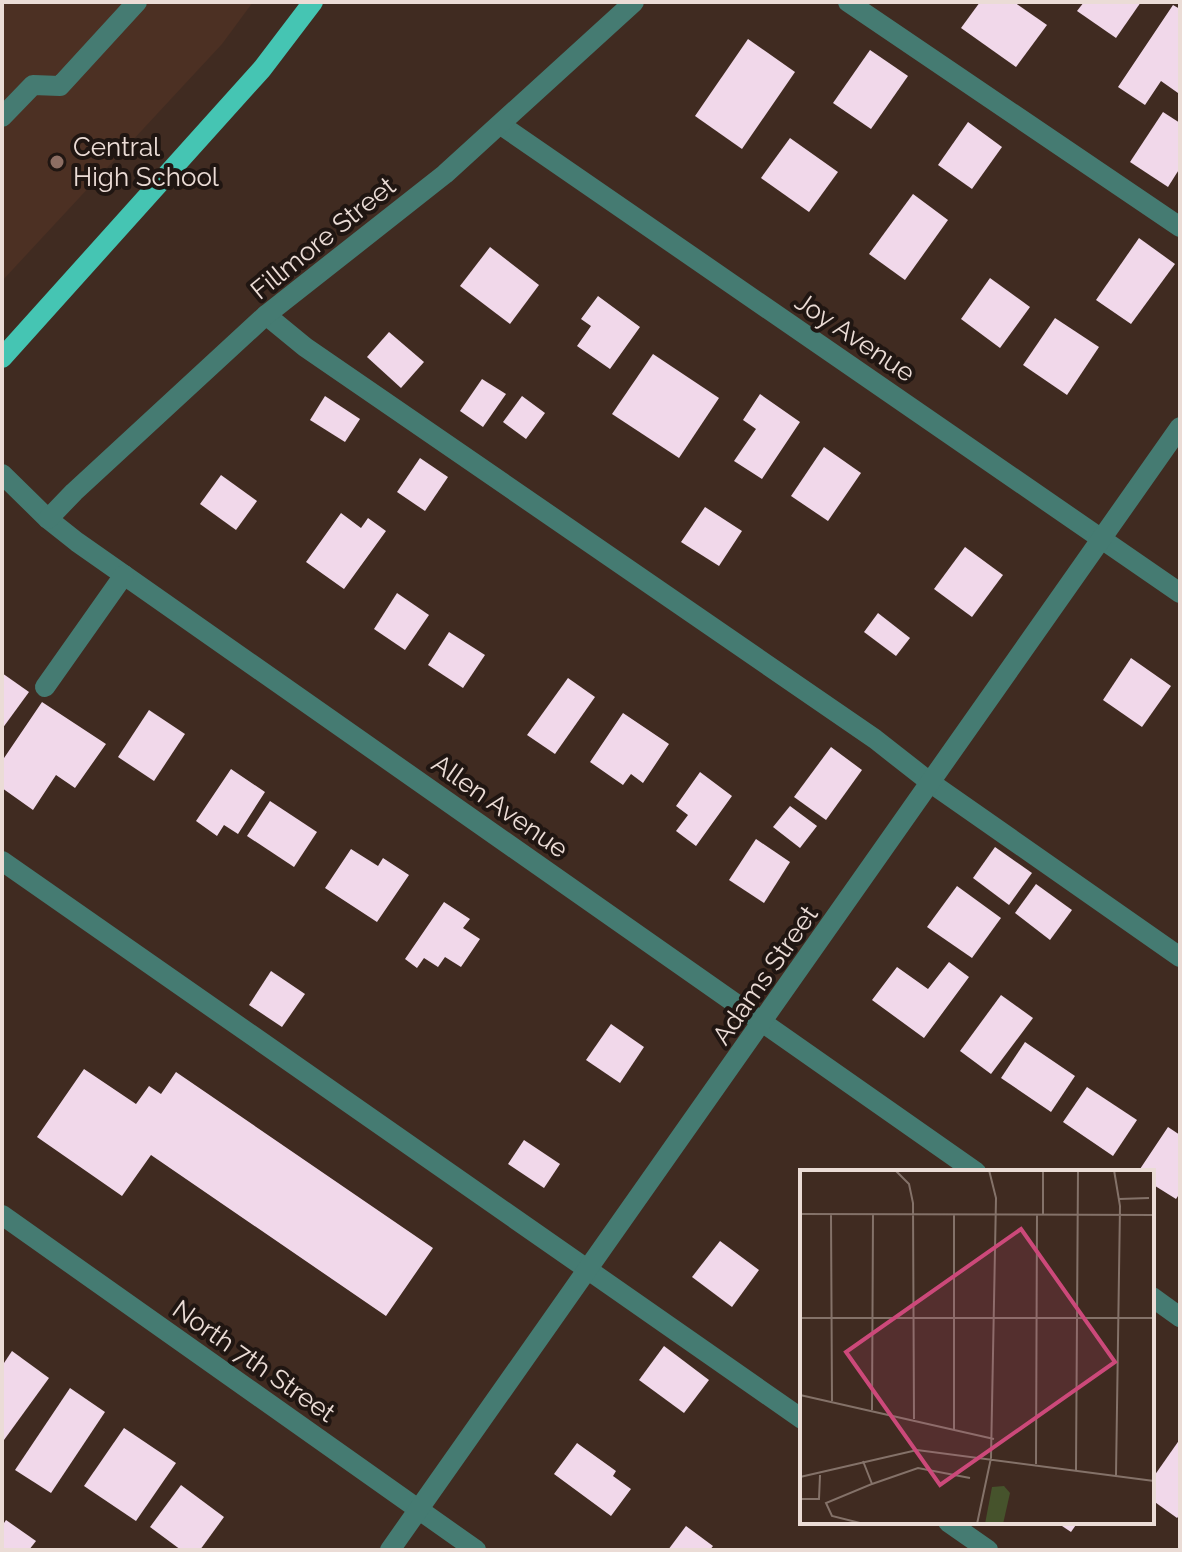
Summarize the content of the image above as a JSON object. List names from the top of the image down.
{
  "streets": {
    "street": [
      "Fillmore Street",
      "Joy Avenue",
      "Allen Avenue",
      "Adams Street",
      "North 7th Street"
    ]
  },
  "crossings": [
    ["Fillmore Street", "Joy Avenue"],
    ["Fillmore Street", "Allen Avenue"],
    ["Joy Avenue", "Adams Street"],
    ["Allen Avenue", "Adams Street"],
    ["Adams Street", "North 7th Street"]
  ],
  "places": ["Central High School"]
}
